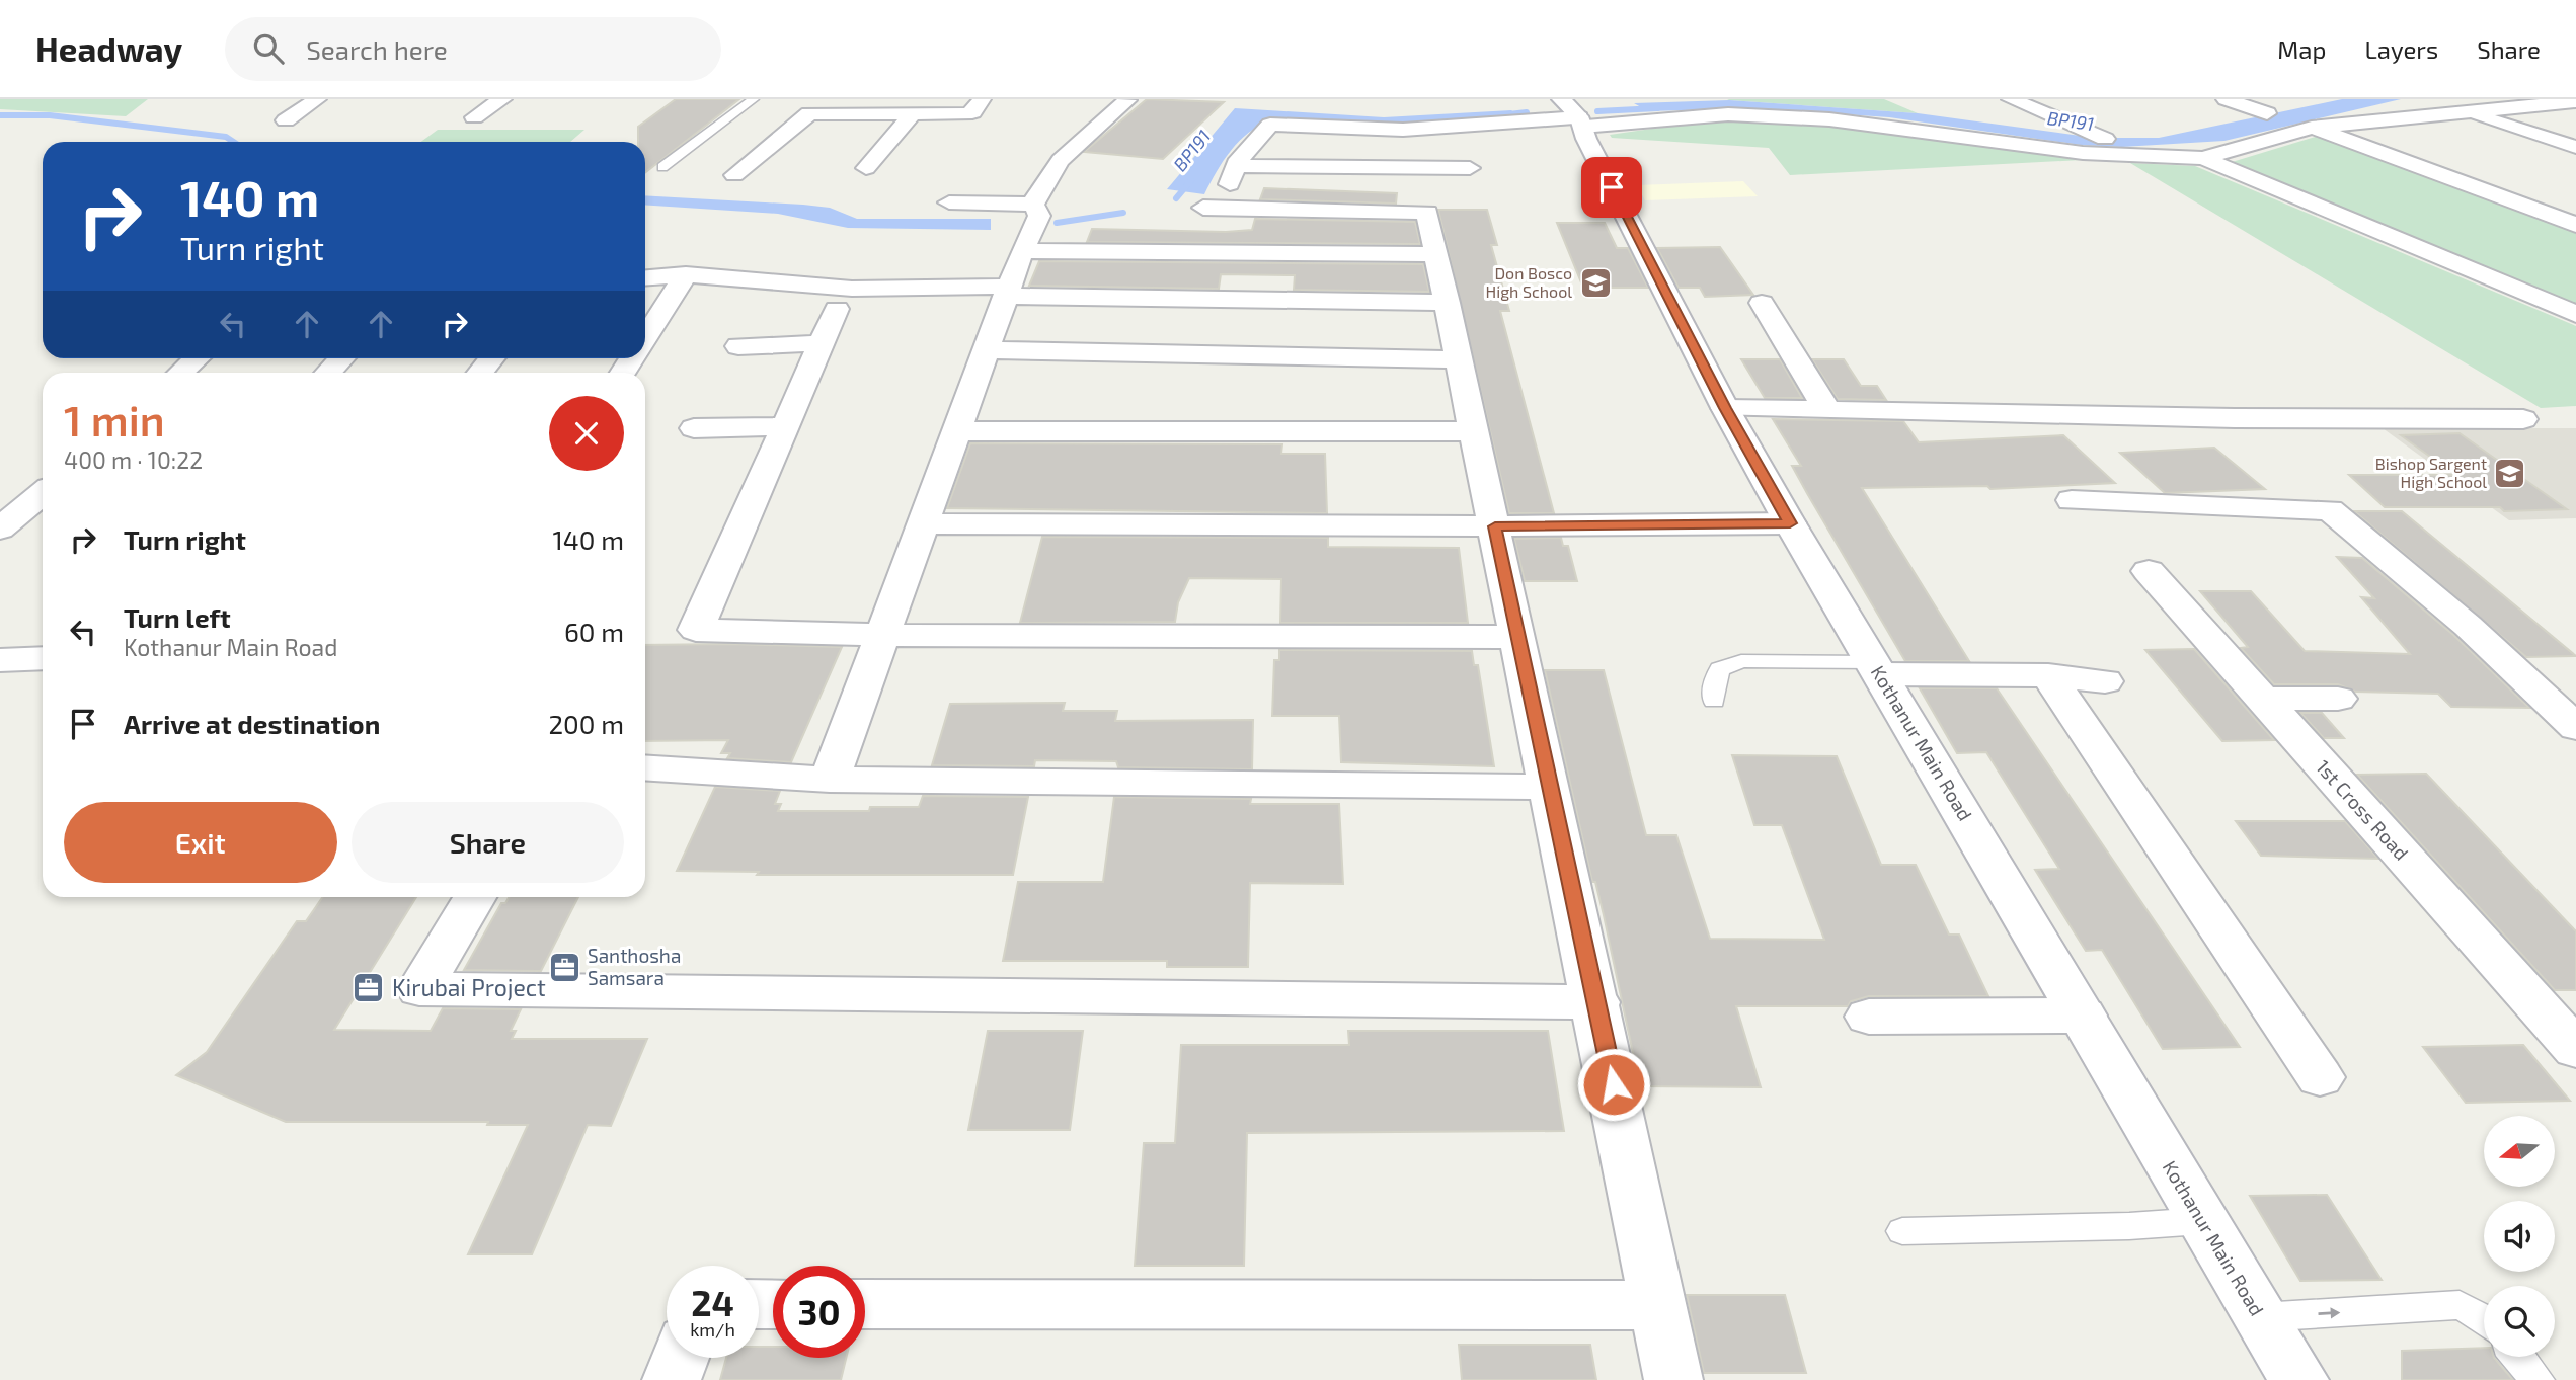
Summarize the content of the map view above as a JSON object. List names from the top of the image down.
{
  "streets": {
    "street": ["Kothanur Main Road", "1st Cross Road"]
  },
  "water": ["BP191"],
  "places": {
    "school or university": ["Don Bosco High School", "Bishop Sargent High School"],
    "office": ["Santhosha Samsara", "Kirubai Project"]
  },
  "north": "left",
  "page": {
    "header": "Headway",
    "search": "Search here",
    "nav": ["Map", "Layers", "Share"],
    "turn": ["140 m", "Turn right"],
    "heading": ["1 min", "400 m · 10:22"],
    "list": [
      {
        "name": "Turn right",
        "value": "140 m"
      },
      {
        "name": "Turn left",
        "note": "Kothanur Main Road",
        "value": "60 m"
      },
      {
        "name": "Arrive at destination",
        "value": "200 m"
      }
    ],
    "buttons": ["Exit", "Share"],
    "speed": "24 km/h",
    "limit": "30"
  }
}
